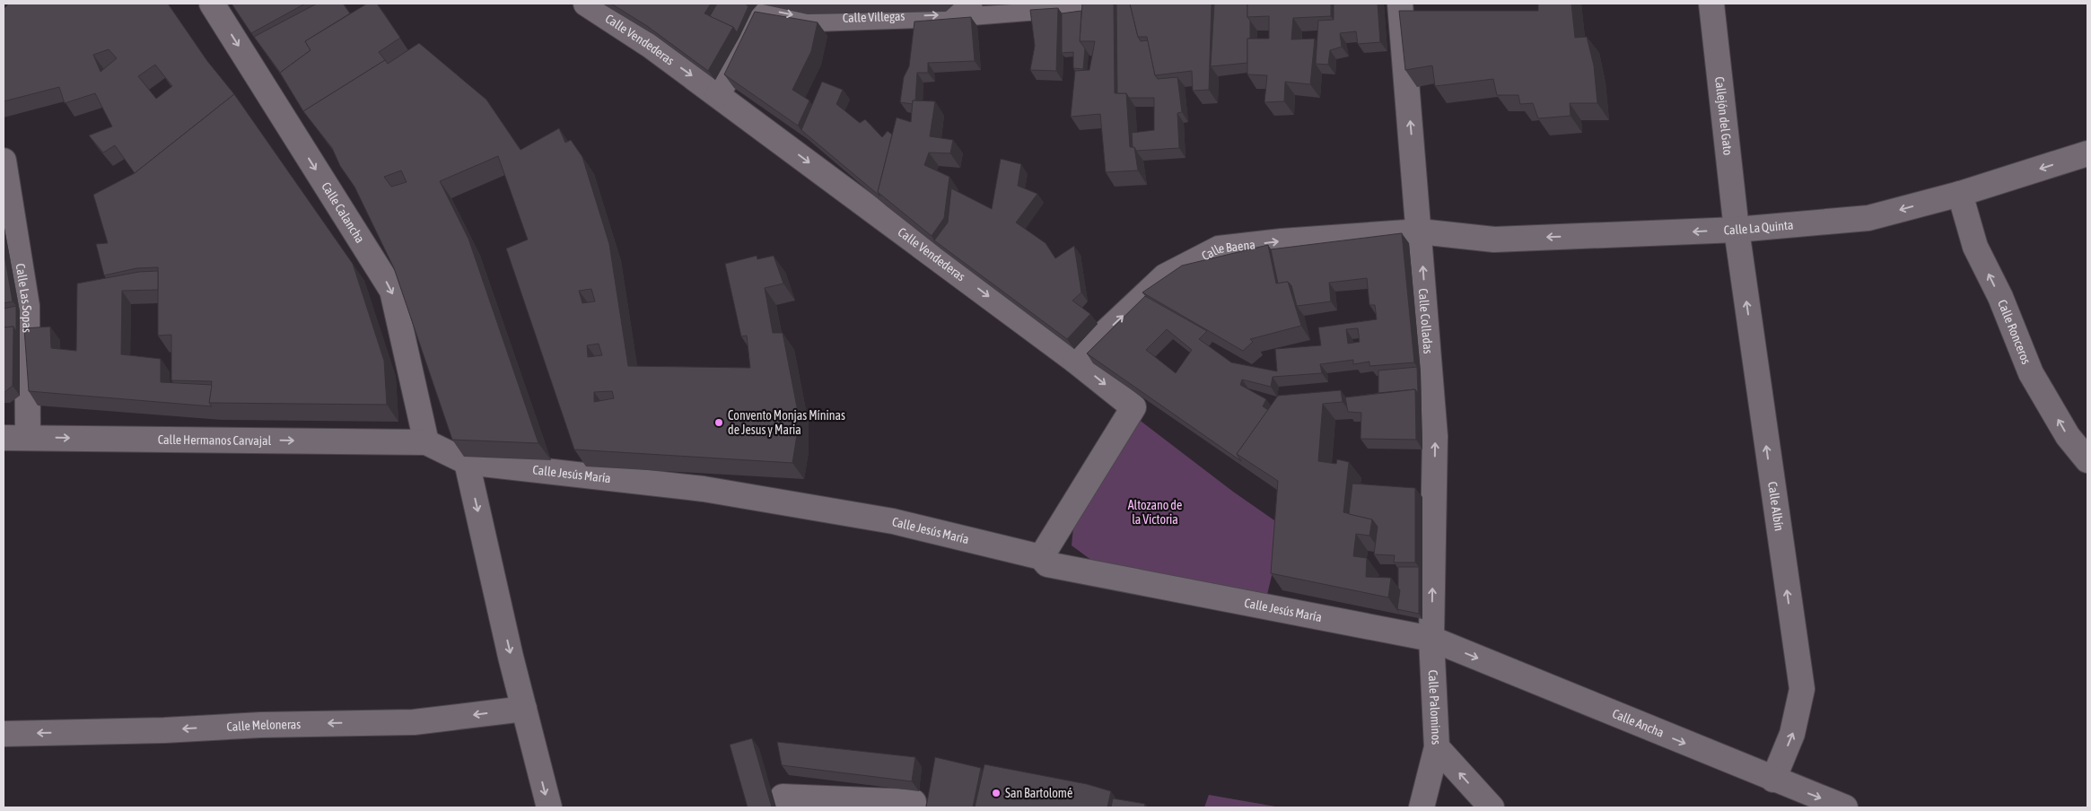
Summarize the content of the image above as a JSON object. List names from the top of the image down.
{
  "streets": {
    "street": [
      "Calle Villegas",
      "Calle Vendederas",
      "Callejón del Gato",
      "Calle Calancha",
      "Calle La Quinta",
      "Calle Baena",
      "Calle Las Sopas",
      "Calle Colladas",
      "Calle Ronceros",
      "Calle Hermanos Carvajal",
      "Calle Jesús María",
      "Calle Albín",
      "Calle Palominos",
      "Calle Ancha",
      "Calle Meloneras"
    ]
  },
  "crossings": [
    ["Calle Villegas", "Calle Vendederas"],
    ["Calle Vendederas", "Calle Baena"],
    ["Calle Vendederas", "Calle Jesús María"],
    ["Callejón del Gato", "Calle La Quinta"],
    ["Callejón del Gato", "Calle Albín"],
    ["Calle Calancha", "Calle Hermanos Carvajal"],
    ["Calle Calancha", "Calle Jesús María"],
    ["Calle La Quinta", "Calle Baena"],
    ["Calle La Quinta", "Calle Colladas"],
    ["Calle La Quinta", "Calle Ronceros"],
    ["Calle La Quinta", "Calle Albín"],
    ["Calle Baena", "Calle Colladas"],
    ["Calle Las Sopas", "Calle Hermanos Carvajal"],
    ["Calle Colladas", "Calle Jesús María"],
    ["Calle Colladas", "Calle Palominos"],
    ["Calle Colladas", "Calle Ancha"],
    ["Calle Hermanos Carvajal", "Calle Jesús María"],
    ["Calle Jesús María", "Calle Palominos"],
    ["Calle Jesús María", "Calle Ancha"],
    ["Calle Albín", "Calle Ancha"],
    ["Calle Palominos", "Calle Ancha"]
  ],
  "one_way": [
    "Calle Villegas",
    "Calle Vendederas",
    "Calle Calancha",
    "Calle La Quinta",
    "Calle Baena",
    "Calle Colladas",
    "Calle Ronceros",
    "Calle Hermanos Carvajal",
    "Calle Albín",
    "Calle Palominos",
    "Calle Ancha",
    "Calle Meloneras"
  ],
  "parks": ["Altozano de la Victoria"],
  "places": ["Convento Monjas Míninas de Jesus y Maria", "San Bartolomé"]
}
